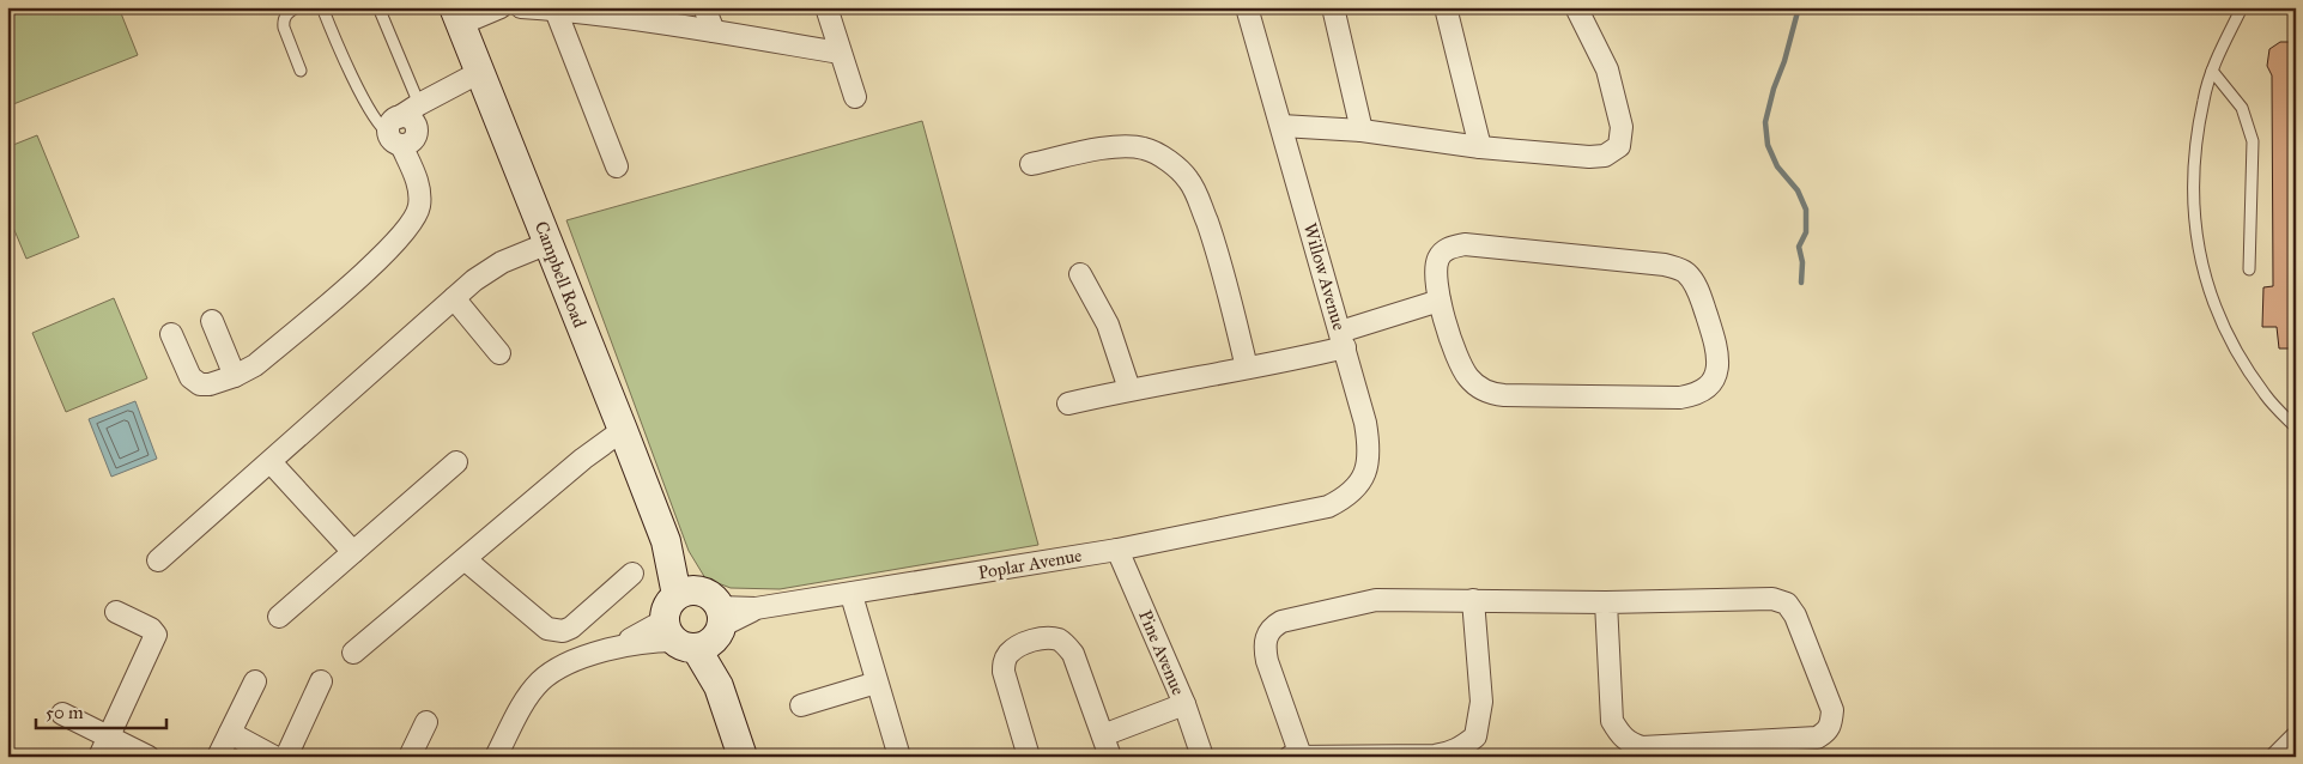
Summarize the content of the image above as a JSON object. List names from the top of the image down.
{
  "streets": {
    "street": [
      "Campbell Road",
      "Willow Avenue",
      "Poplar Avenue",
      "Pine Avenue"
    ]
  },
  "crossings": [
    ["Willow Avenue", "Poplar Avenue"],
    ["Poplar Avenue", "Pine Avenue"]
  ],
  "scale_bar": "50 m"
}
